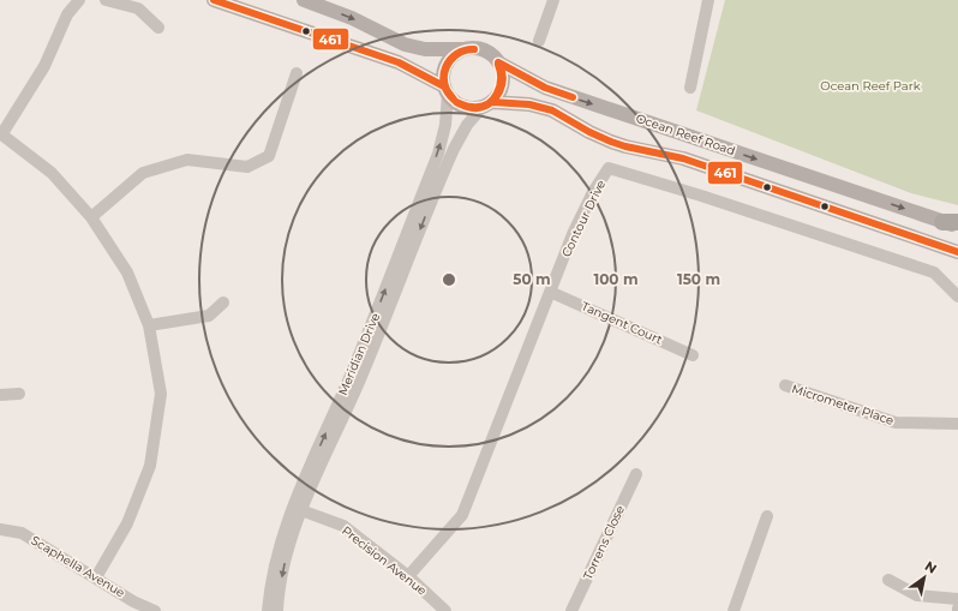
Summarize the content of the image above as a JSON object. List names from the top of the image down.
{
  "streets": {
    "main road": ["Ocean Reef Road"],
    "street": [
      "Contour Drive",
      "Tangent Court",
      "Meridian Drive",
      "Micrometer Place",
      "Torrens Close",
      "Precision Avenue",
      "Scaphella Avenue"
    ]
  },
  "crossings": [
    ["Ocean Reef Road", "Meridian Drive"],
    ["Contour Drive", "Tangent Court"],
    ["Contour Drive", "Precision Avenue"],
    ["Meridian Drive", "Precision Avenue"]
  ],
  "parks": ["Ocean Reef Park"],
  "lines": ["transit line 461"],
  "north": "top right",
  "rings": ["50 m", "100 m", "150 m"]
}
